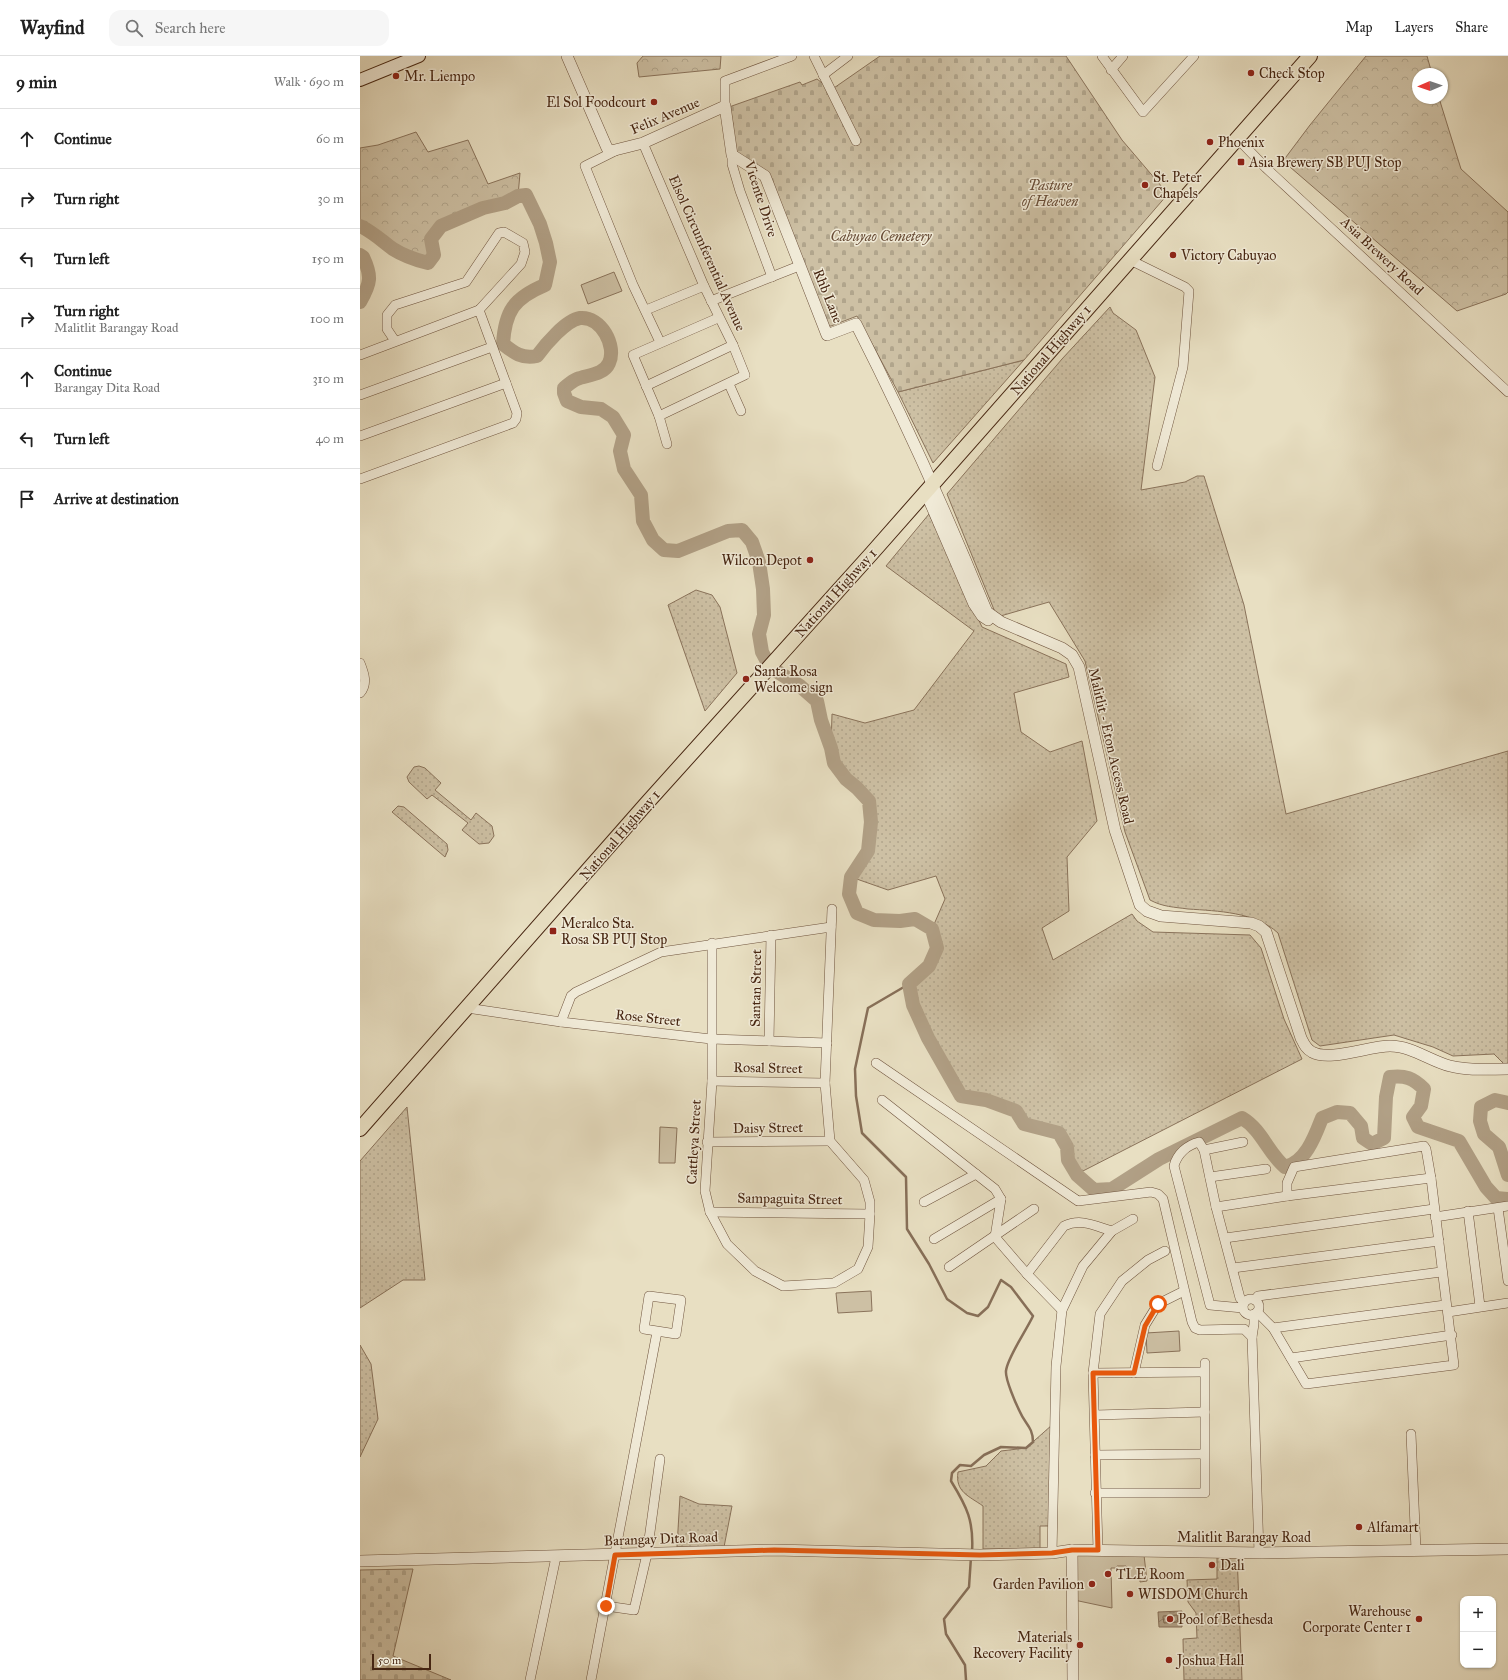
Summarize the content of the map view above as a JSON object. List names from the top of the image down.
{
  "streets": {
    "highway": ["National Highway 1"],
    "street": [
      "Felix Avenue",
      "Vicente Drive",
      "Elsol Circumferential Avenue",
      "Asia Brewery Road",
      "Rhb Lane",
      "Malitlit - Eton Access Road",
      "Santan Street",
      "Rose Street",
      "Rosal Street",
      "Daisy Street",
      "Cattleya Street",
      "Sampaguita Street",
      "Malitlit Barangay Road",
      "Barangay Dita Road"
    ]
  },
  "crossings": [
    ["Felix Avenue", "Vicente Drive"],
    ["Felix Avenue", "Elsol Circumferential Avenue"],
    ["Vicente Drive", "Rhb Lane"],
    ["Asia Brewery Road", "National Highway 1"],
    ["Rhb Lane", "National Highway 1"],
    ["Rhb Lane", "Malitlit - Eton Access Road"],
    ["National Highway 1", "Malitlit - Eton Access Road"],
    ["National Highway 1", "Rose Street"],
    ["Santan Street", "Rose Street"],
    ["Rose Street", "Cattleya Street"],
    ["Rosal Street", "Cattleya Street"],
    ["Daisy Street", "Cattleya Street"],
    ["Cattleya Street", "Sampaguita Street"],
    ["Malitlit Barangay Road", "Barangay Dita Road"]
  ],
  "parks": ["Pasture of Heaven", "Cabuyao Cemetery"],
  "places": {
    "other": [
      "Check Stop",
      "Mr. Liempo",
      "El Sol Foodcourt",
      "Phoenix",
      "St. Peter Chapels",
      "Victory Cabuyao",
      "Wilcon Depot",
      "Santa Rosa Welcome sign",
      "Alfamart",
      "Dali",
      "TLE Room",
      "Garden Pavilion",
      "WISDOM Church",
      "Pool of Bethesda",
      "Warehouse Corporate Center 1",
      "Materials Recovery Facility",
      "Joshua Hall"
    ],
    "transit": ["Asia Brewery SB PUJ Stop", "Meralco Sta. Rosa SB PUJ Stop"]
  },
  "scale_bar": "50 m",
  "north": "left",
  "page": {
    "header": "Wayfind",
    "search": "Search here",
    "nav": ["Map", "Layers", "Share"],
    "heading": ["9 min", "Walk · 690 m"],
    "list": [
      ["Continue", "60 m"],
      ["Turn right", "30 m"],
      ["Turn left", "150 m"],
      ["Turn right", "Malitlit Barangay Road", "100 m"],
      ["Continue", "Barangay Dita Road", "310 m"],
      ["Turn left", "40 m"],
      "Arrive at destination"
    ],
    "map_buttons": ["+", "−"],
    "scale": "50 m"
  }
}
